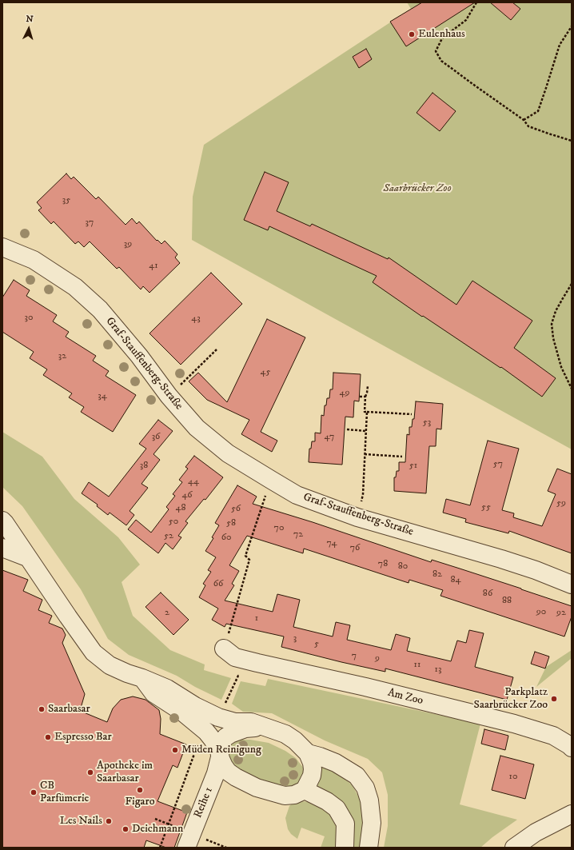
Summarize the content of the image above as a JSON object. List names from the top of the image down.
{
  "streets": {
    "street": ["Graf-Stauffenberg-Straße", "Am Zoo", "Reihe 1"]
  },
  "parks": ["Saarbrücker Zoo"],
  "places": [
    "Eulenhaus",
    "Parkplatz Saarbrücker Zoo",
    "Saarbasar",
    "Espresso Bar",
    "Müden Reinigung",
    "Apotheke im Saarbasar",
    "Figaro",
    "CB Parfümerie",
    "Les Nails",
    "Deichmann"
  ],
  "house_numbers": [
    "35",
    "37",
    "39",
    "41",
    "30",
    "43",
    "32",
    "45",
    "49",
    "34",
    "53",
    "36",
    "47",
    "57",
    "38",
    "51",
    "44",
    "46",
    "59",
    "55",
    "48",
    "56",
    "50",
    "58",
    "70",
    "72",
    "52",
    "60",
    "74",
    "76",
    "78",
    "80",
    "82",
    "84",
    "66",
    "86",
    "88",
    "90",
    "2",
    "92",
    "1",
    "3",
    "5",
    "7",
    "9",
    "11",
    "13",
    "10"
  ],
  "north": "top"
}
